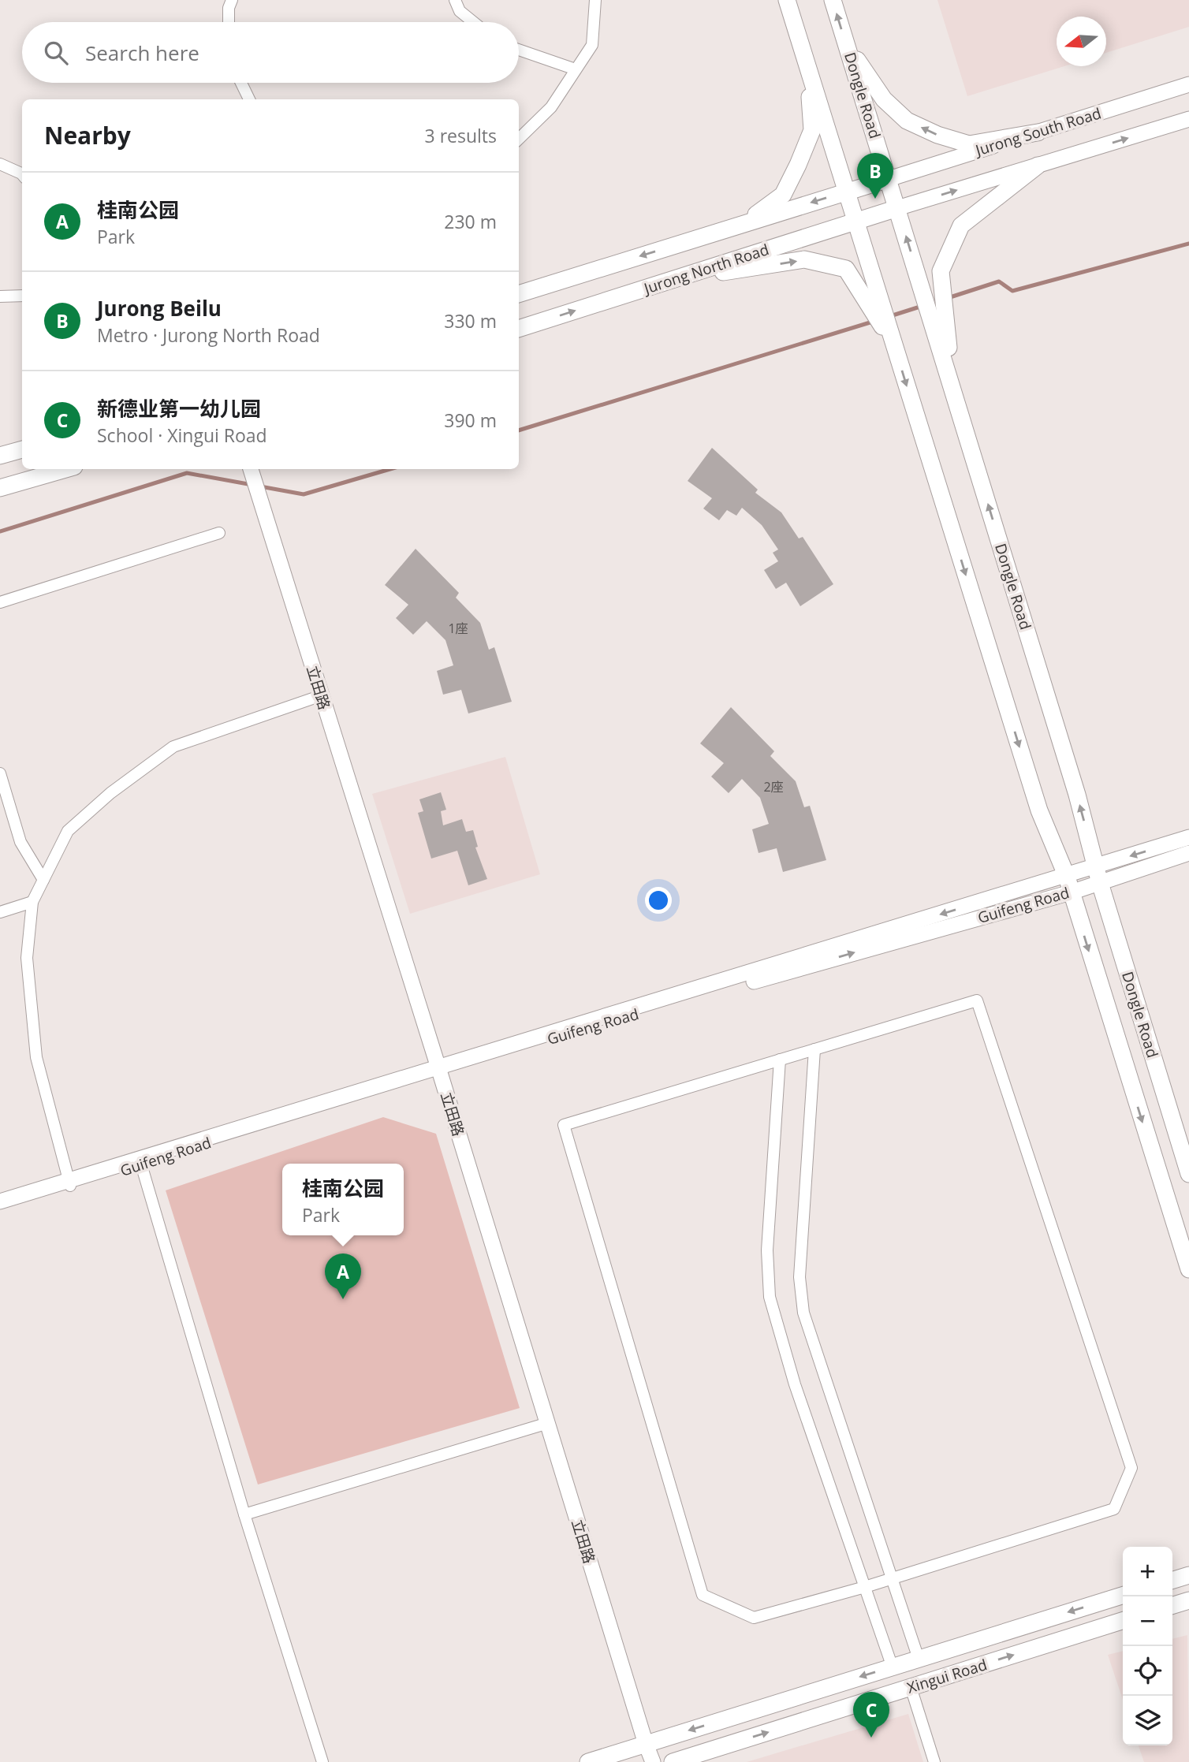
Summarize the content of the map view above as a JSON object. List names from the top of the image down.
{
  "streets": {
    "main road": ["Dongle Road", "Jurong North Road", "Xingui Road"],
    "street": ["Jurong South Road", "立田路", "Guifeng Road"]
  },
  "crossings": [
    ["Dongle Road", "Jurong South Road"],
    ["Dongle Road", "Jurong North Road"],
    ["Dongle Road", "Guifeng Road"],
    ["立田路", "Guifeng Road"]
  ],
  "house_numbers": ["1座", "2座"],
  "north": "left",
  "page": {
    "search": "Search here",
    "heading": ["Nearby", "3 results"],
    "pins": ["B", "A", "C"],
    "list": [
      {
        "mark": "A",
        "name": "桂南公园",
        "note": "Park",
        "value": "230 m"
      },
      {
        "mark": "B",
        "name": "Jurong Beilu",
        "note": "Metro · Jurong North Road",
        "value": "330 m"
      },
      {
        "mark": "C",
        "name": "新德业第一幼儿园",
        "note": "School · Xingui Road",
        "value": "390 m"
      }
    ],
    "popup": ["桂南公园", "Park"],
    "map_buttons": ["+", "−"]
  }
}
